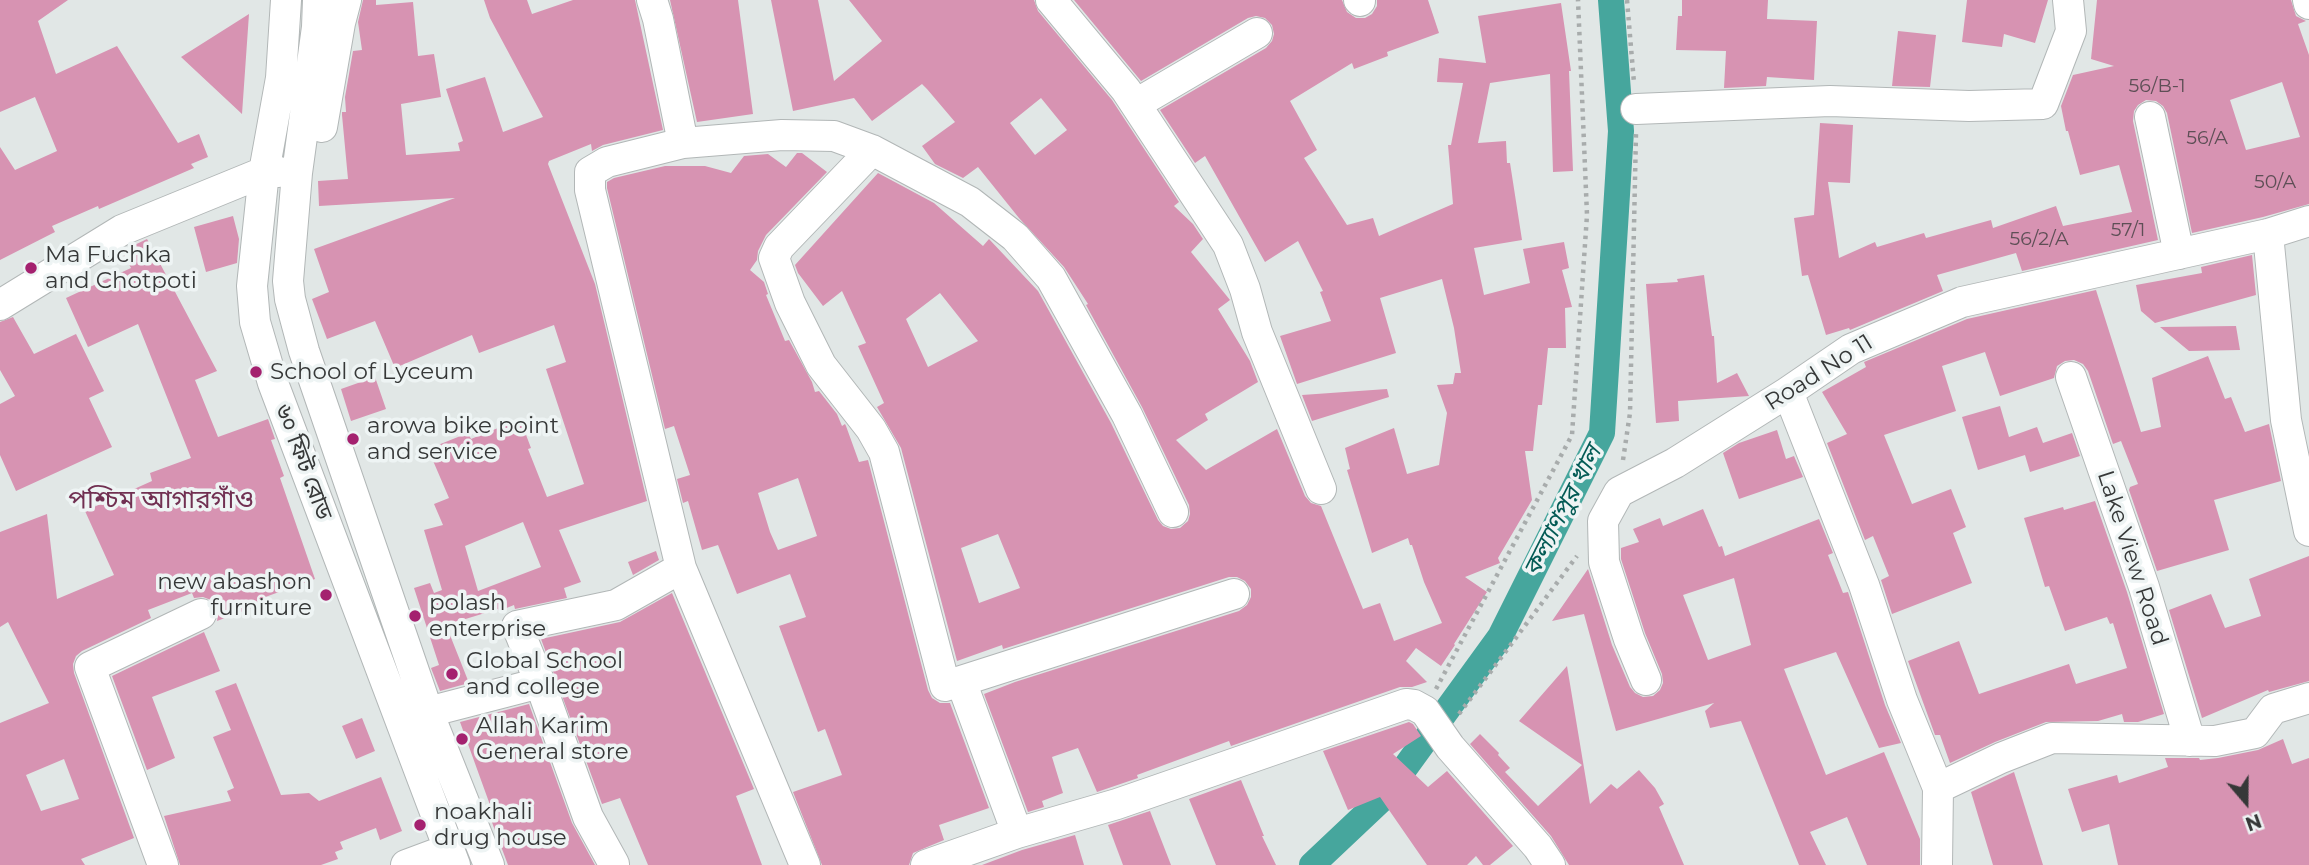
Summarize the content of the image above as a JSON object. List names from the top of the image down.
{
  "streets": {
    "street": ["Road No 11", "৬০ ফিট রোড", "Lake View Road"]
  },
  "districts": ["পশ্চিম আগারগাঁও"],
  "water": ["কল্যাণপুর খাল"],
  "places": [
    "Ma Fuchka and Chotpoti",
    "School of Lyceum",
    "arowa bike point and service",
    "new abashon furniture",
    "polash enterprise",
    "Global School and college",
    "Allah Karim General store",
    "noakhali drug house"
  ],
  "house_numbers": [
    "56/B-1",
    "56/A",
    "50/A",
    "57/1",
    "56/2/A"
  ],
  "north": "bottom"
}
